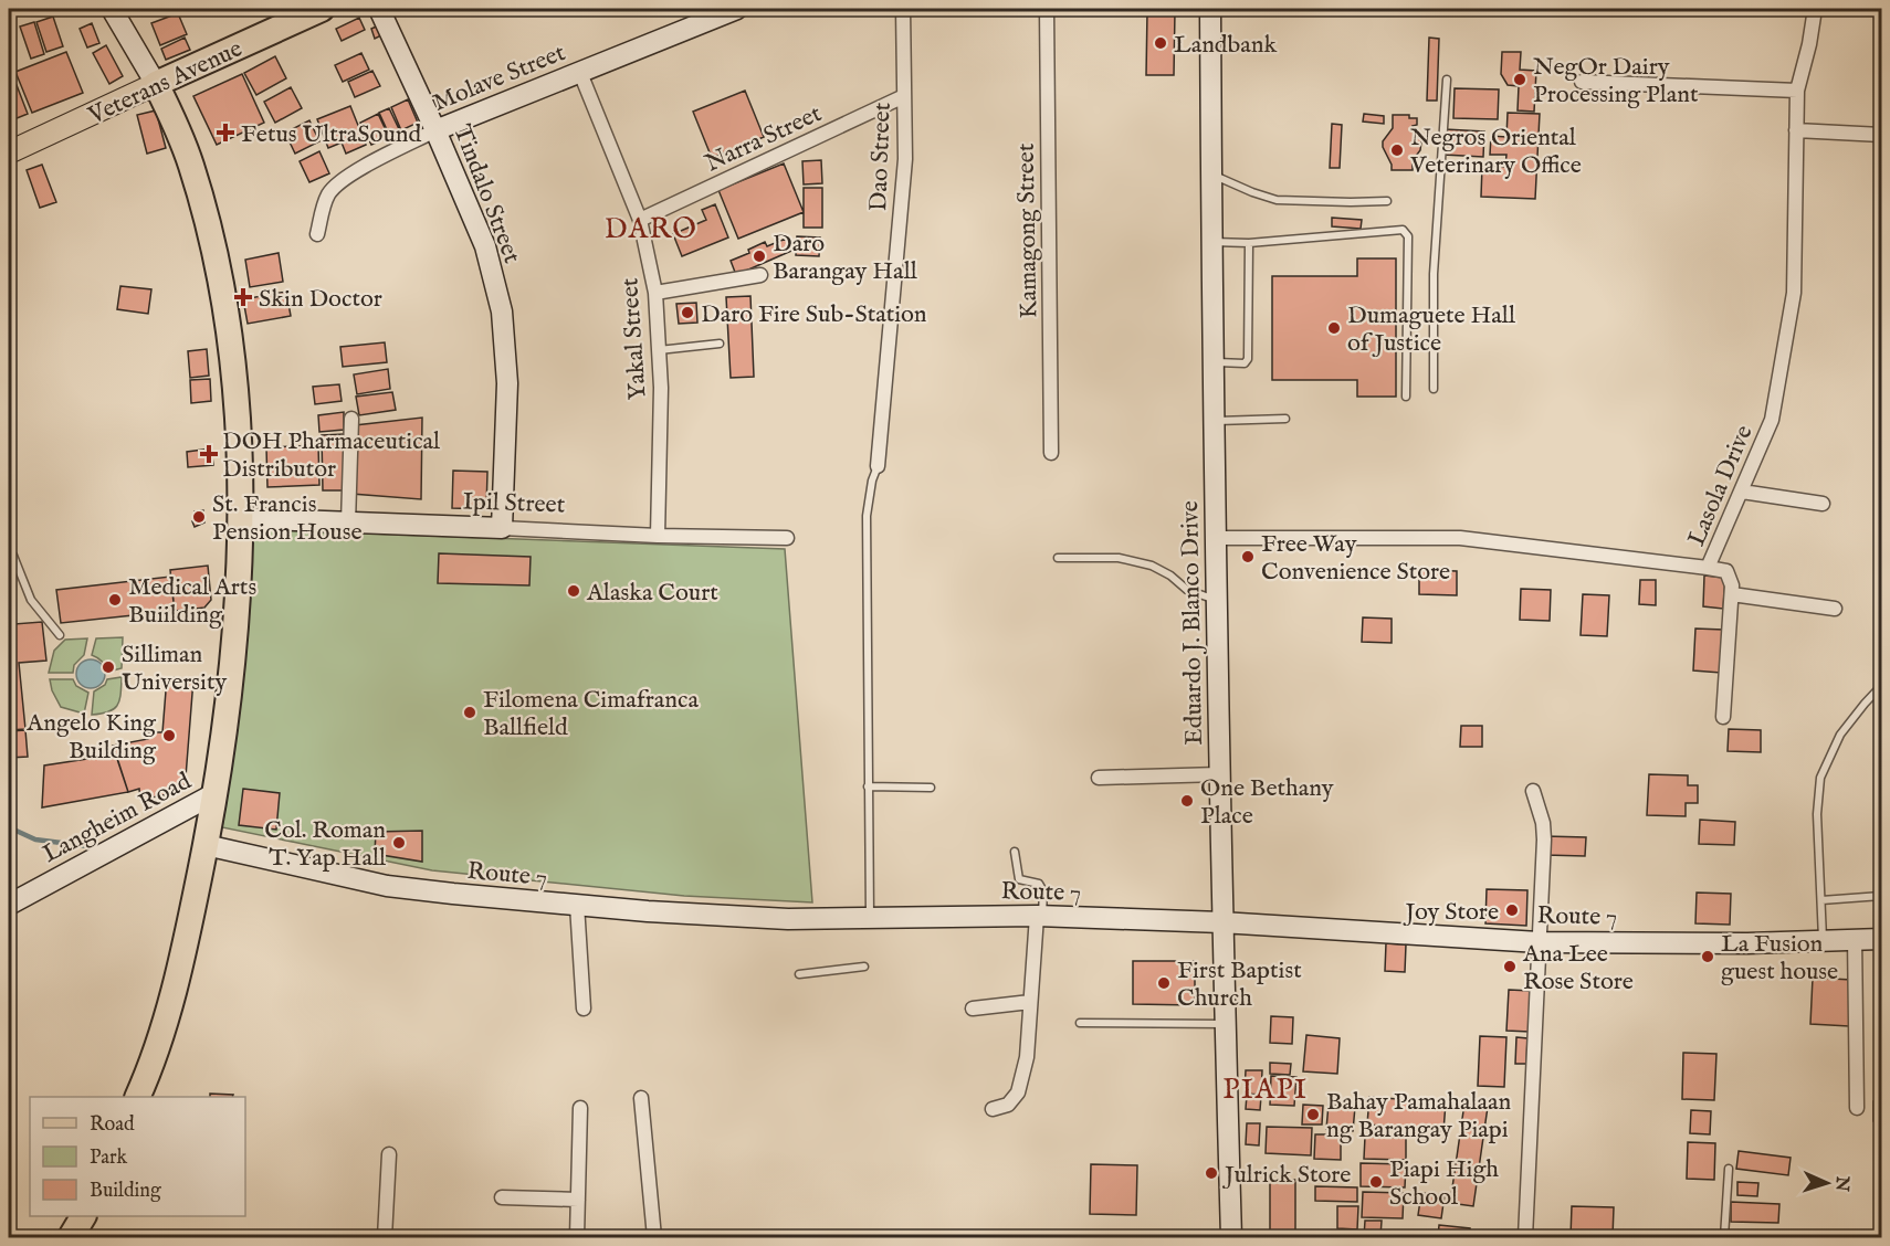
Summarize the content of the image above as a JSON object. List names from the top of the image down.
{
  "streets": {
    "highway": ["Veterans Avenue"],
    "street": [
      "Molave Street",
      "Narra Street",
      "Dao Street",
      "Tindalo Street",
      "Kamagong Street",
      "Yakal Street",
      "Lasola Drive",
      "Ipil Street",
      "Eduardo J. Blanco Drive",
      "Langheim Road",
      "Route 7"
    ]
  },
  "crossings": [
    ["Molave Street", "Tindalo Street"],
    ["Molave Street", "Yakal Street"],
    ["Narra Street", "Dao Street"],
    ["Narra Street", "Yakal Street"],
    ["Tindalo Street", "Ipil Street"],
    ["Yakal Street", "Ipil Street"],
    ["Lasola Drive", "Eduardo J. Blanco Drive"],
    ["Eduardo J. Blanco Drive", "Route 7"]
  ],
  "districts": ["DARO", "PIAPI"],
  "places": {
    "other": [
      "Landbank",
      "NegOr Dairy Processing Plant",
      "Negros Oriental Veterinary Office",
      "Daro Barangay Hall",
      "Daro Fire Sub-Station",
      "Dumaguete Hall of Justice",
      "St. Francis Pension House",
      "Free Way Convenience Store",
      "Alaska Court",
      "Medical Arts Buiilding",
      "Silliman University",
      "Filomena Cimafranca Ballfield",
      "Angelo King Building",
      "One Bethany Place",
      "Col. Roman T. Yap Hall",
      "Joy Store",
      "La Fusion guest house",
      "Ana Lee Rose Store",
      "First Baptist Church",
      "Bahay Pamahalaan ng Barangay Piapi",
      "Julrick Store",
      "Piapi High School"
    ],
    "health": ["Fetus UltraSound", "Skin Doctor", "DOH Pharmaceutical Distributor"]
  },
  "legend": ["Road", "Park", "Building"],
  "north": "right"
}
